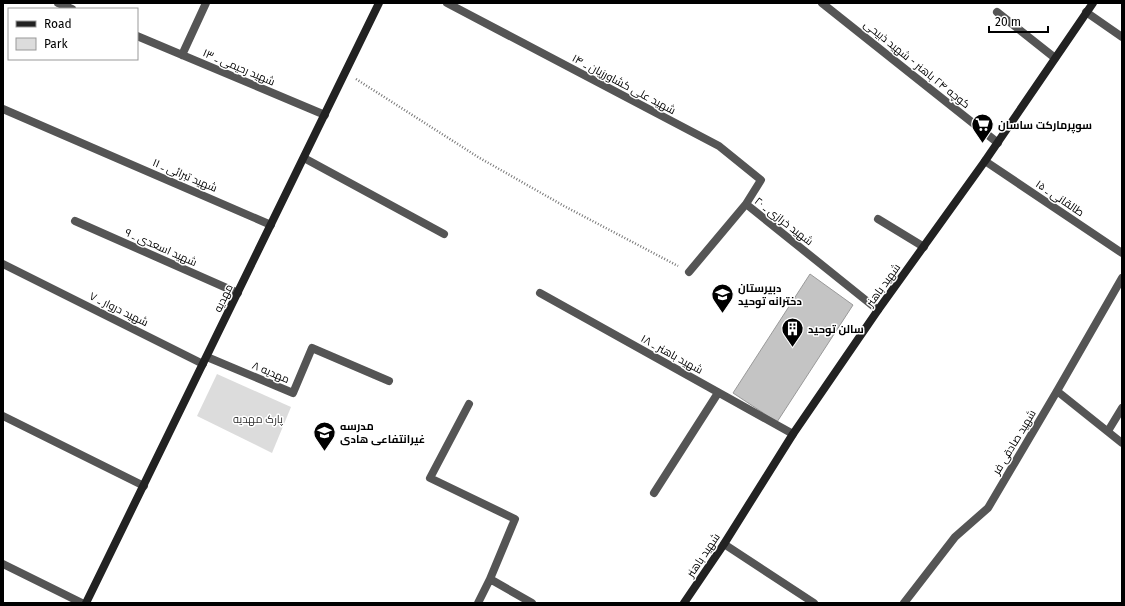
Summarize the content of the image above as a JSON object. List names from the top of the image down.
{
  "streets": {
    "main road": ["شهید باهنر", "مهدیه"],
    "street": [
      "کوچه ۲۴ باهنر - شهید ذبیحی",
      "شهید رحیمی ـ ۱۳",
      "شهید علی کشاورزیان ـ ۱۴",
      "شهید تبرائی ـ ۱۱",
      "طالقانی ـ ۱۵",
      "شهید خرازی ـ ۲۰",
      "شهید اسعدی ـ ۹",
      "شهید دروار ـ ۷",
      "شهید باهنر ـ ۱۸",
      "مهدیه ۸",
      "شهید صادقی فر"
    ]
  },
  "crossings": [
    ["کوچه ۲۴ باهنر - شهید ذبیحی", "شهید باهنر"],
    ["شهید رحیمی ـ ۱۳", "مهدیه"],
    ["شهید علی کشاورزیان ـ ۱۴", "شهید خرازی ـ ۲۰"],
    ["شهید تبرائی ـ ۱۱", "مهدیه"],
    ["طالقانی ـ ۱۵", "شهید باهنر"],
    ["شهید خرازی ـ ۲۰", "شهید باهنر"],
    ["شهید اسعدی ـ ۹", "مهدیه"],
    ["شهید باهنر", "شهید باهنر ـ ۱۸"],
    ["مهدیه", "شهید دروار ـ ۷"],
    ["مهدیه", "مهدیه ۸"],
    ["شهید دروار ـ ۷", "مهدیه ۸"]
  ],
  "parks": ["پارک مهدیه"],
  "places": {
    "supermarket": ["سوپرمارکت ساسان"],
    "school or university": ["دبیرستان دخترانه توحید", "مدرسه غیرانتفاعی هادی"],
    "building": ["سالن توحید"]
  },
  "legend": ["Road", "Park"],
  "scale_bar": "20 m"
}
